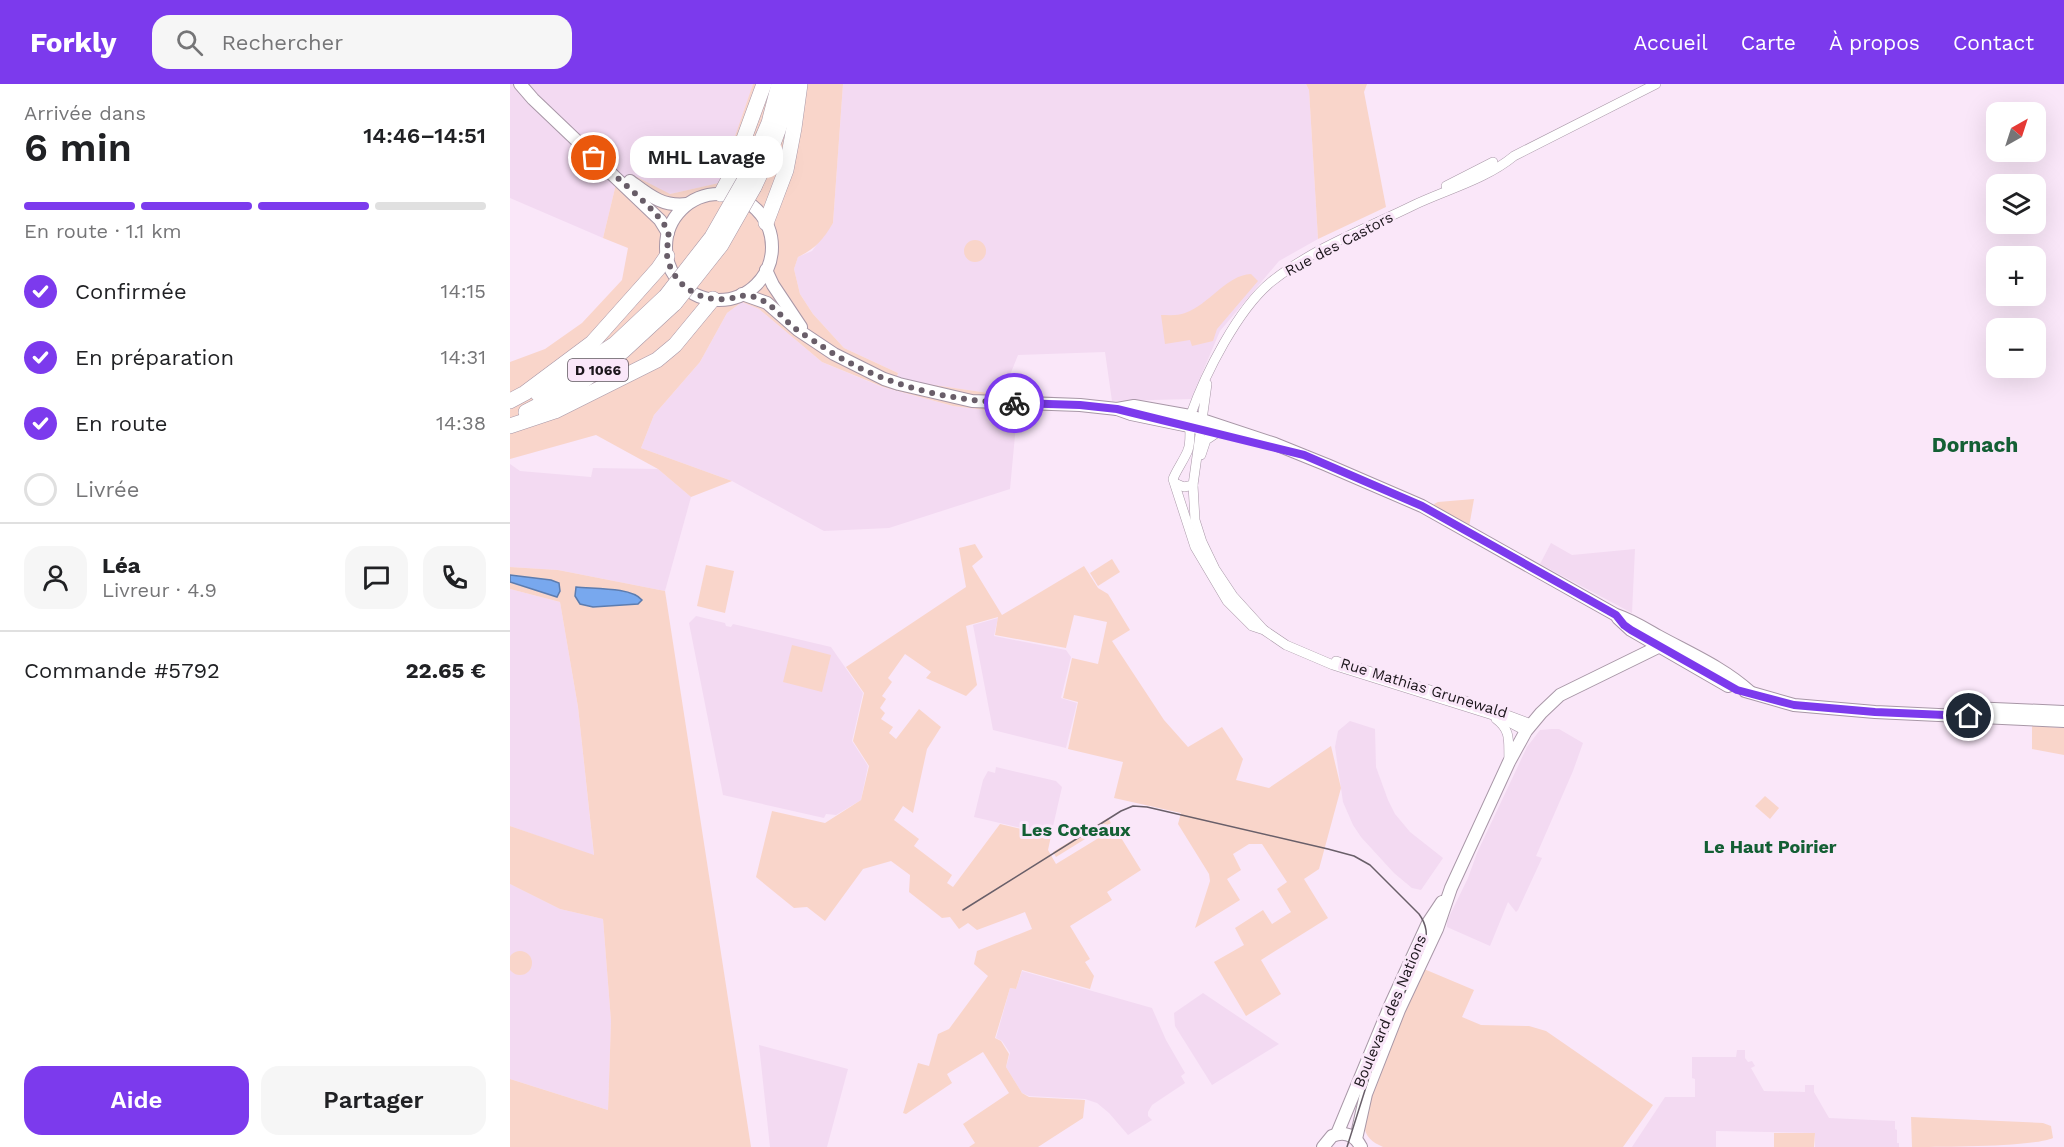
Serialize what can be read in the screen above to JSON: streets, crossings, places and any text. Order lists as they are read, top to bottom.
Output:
{
  "streets": {
    "highway": ["D 1066"],
    "main road": ["Boulevard des Nations"],
    "street": ["Rue des Castors", "Rue Mathias Grunewald"]
  },
  "crossings": [
    ["Rue des Castors", "Rue Mathias Grunewald"],
    ["Rue Mathias Grunewald", "Boulevard des Nations"]
  ],
  "districts": ["Dornach", "Les Coteaux", "Le Haut Poirier"],
  "places": ["MHL Lavage"],
  "north": "top right",
  "page": {
    "header": "Forkly",
    "search": "Rechercher",
    "nav": [
      "Accueil",
      "Carte",
      "À propos",
      "Contact"
    ],
    "heading": ["6 min", "Arrivée dans", "14:46–14:51"],
    "panel": [
      "Léa",
      "Livreur · 4.9",
      "Commande #5792",
      "22.65 €"
    ],
    "map_buttons": ["+", "−"],
    "bubble": "MHL Lavage",
    "bar": "En route · 1.1 km",
    "list": [
      ["Confirmée", "14:15"],
      ["En préparation", "14:31"],
      ["En route", "14:38"],
      "Livrée"
    ],
    "buttons": ["Aide", "Partager"]
  }
}
